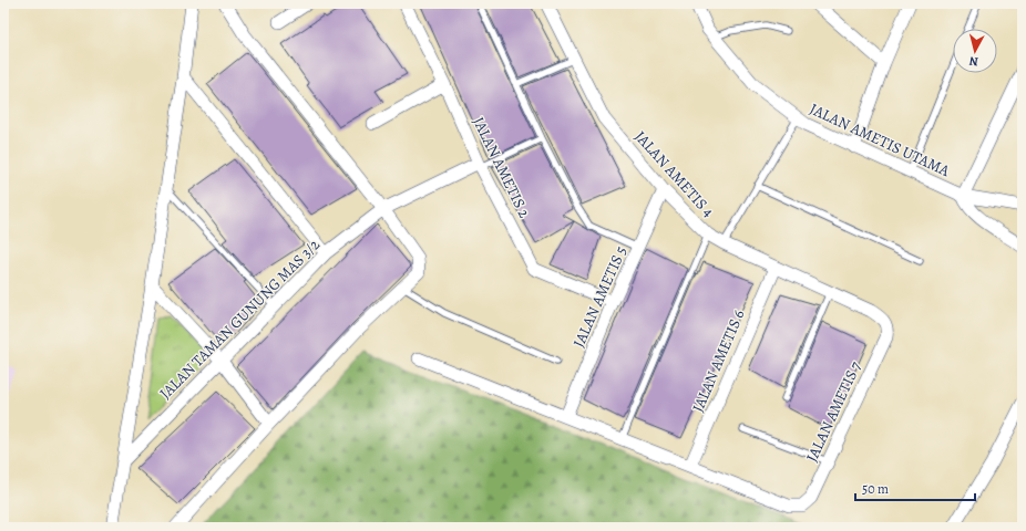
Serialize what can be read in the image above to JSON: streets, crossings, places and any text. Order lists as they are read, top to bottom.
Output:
{
  "streets": {
    "street": [
      "JALAN AMETIS UTAMA",
      "JALAN AMETIS 2",
      "JALAN AMETIS 4",
      "JALAN AMETIS 5",
      "JALAN TAMAN GUNUNG MAS 3/2",
      "JALAN AMETIS 6",
      "JALAN AMETIS 7"
    ]
  },
  "crossings": [
    ["JALAN AMETIS 2", "JALAN AMETIS 5"],
    ["JALAN AMETIS 2", "JALAN TAMAN GUNUNG MAS 3/2"],
    ["JALAN AMETIS 4", "JALAN AMETIS 5"],
    ["JALAN AMETIS 4", "JALAN AMETIS 6"],
    ["JALAN AMETIS 4", "JALAN AMETIS 7"],
    ["JALAN AMETIS 6", "JALAN AMETIS 7"]
  ],
  "scale_bar": "50 m",
  "north": "bottom"
}
